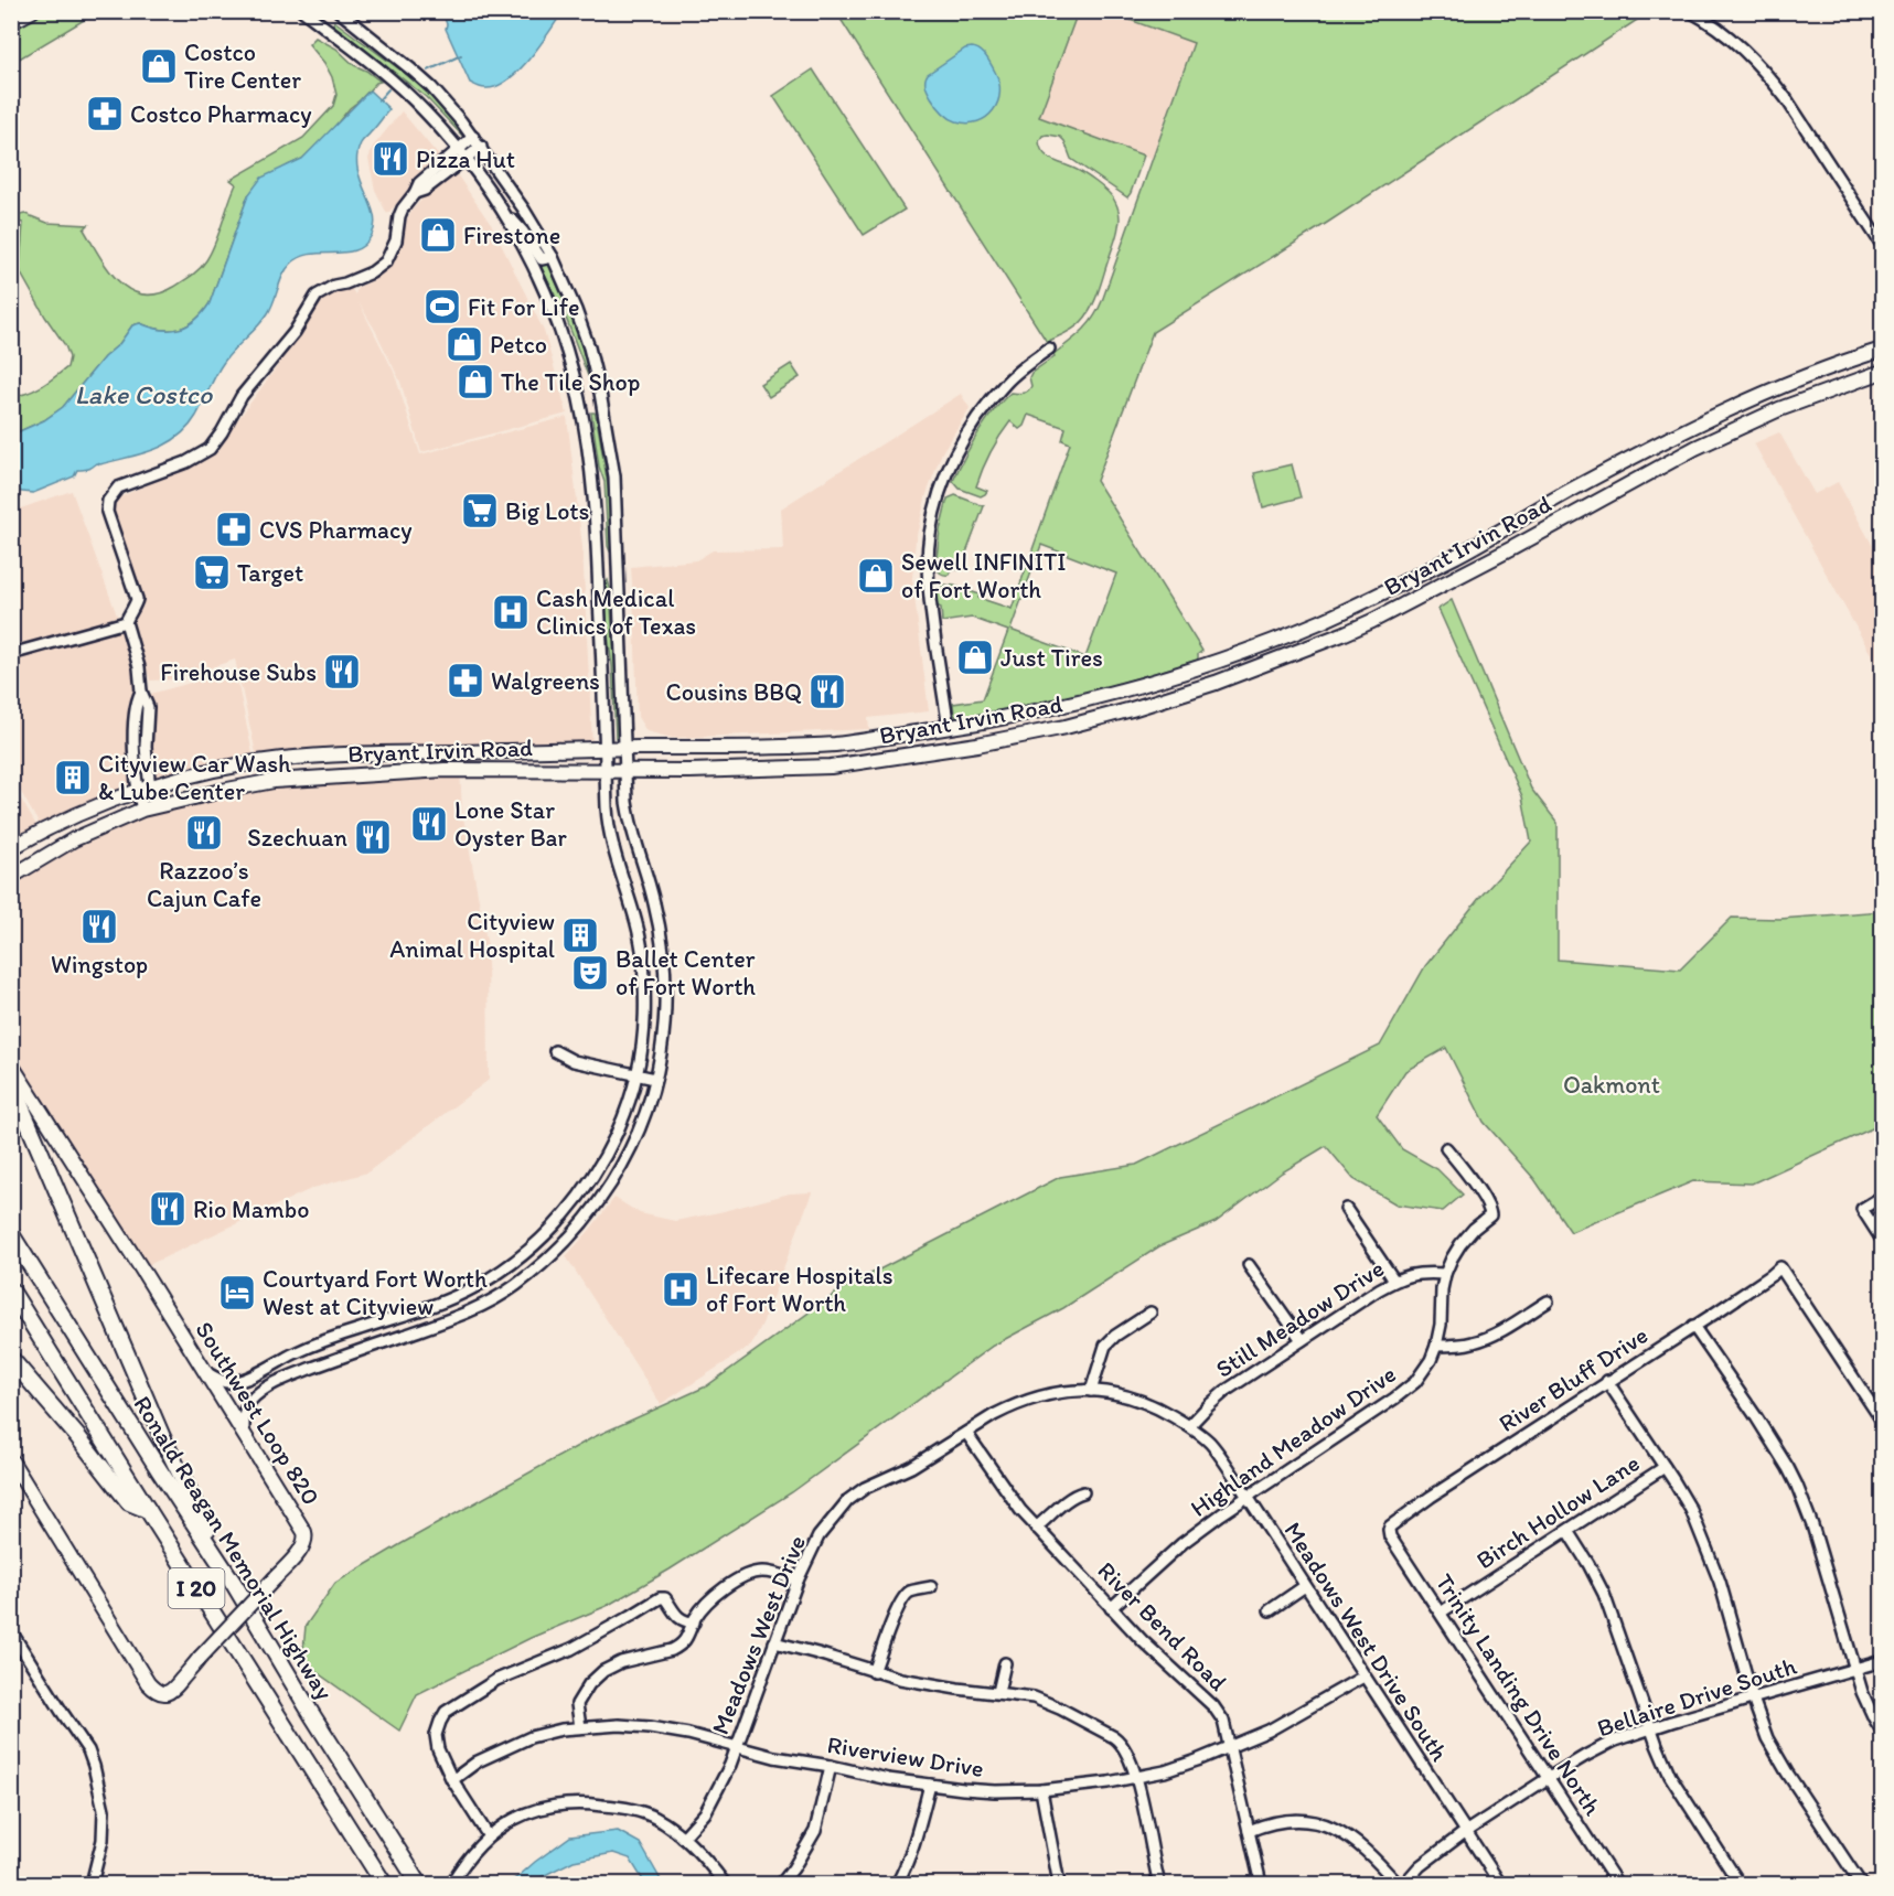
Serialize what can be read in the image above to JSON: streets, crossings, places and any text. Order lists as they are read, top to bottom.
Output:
{
  "streets": {
    "highway": ["Ronald Reagan Memorial Highway", "I 20"],
    "main road": ["Bryant Irvin Road", "Southwest Loop 820"],
    "street": [
      "Still Meadow Drive",
      "River Bluff Drive",
      "Highland Meadow Drive",
      "Birch Hollow Lane",
      "River Bend Road",
      "Meadows West Drive",
      "Meadows West Drive South",
      "Trinity Landing Drive North",
      "Bellaire Drive South",
      "Riverview Drive"
    ]
  },
  "crossings": [
    ["Still Meadow Drive", "Highland Meadow Drive"],
    ["Still Meadow Drive", "Meadows West Drive"],
    ["Still Meadow Drive", "Meadows West Drive South"],
    ["River Bluff Drive", "Trinity Landing Drive North"],
    ["Highland Meadow Drive", "River Bend Road"],
    ["Highland Meadow Drive", "Meadows West Drive South"],
    ["Birch Hollow Lane", "Trinity Landing Drive North"],
    ["River Bend Road", "Meadows West Drive"],
    ["River Bend Road", "Riverview Drive"],
    ["Meadows West Drive", "Meadows West Drive South"],
    ["Meadows West Drive", "Riverview Drive"],
    ["Meadows West Drive South", "Bellaire Drive South"],
    ["Meadows West Drive South", "Riverview Drive"],
    ["Trinity Landing Drive North", "Bellaire Drive South"]
  ],
  "water": ["Lake Costco"],
  "parks": ["Oakmont"],
  "places": {
    "shop": [
      "Costco Tire Center",
      "Firestone",
      "Petco",
      "The Tile Shop",
      "Sewell INFINITI of Fort Worth",
      "Just Tires"
    ],
    "pharmacy": ["Costco Pharmacy", "CVS Pharmacy", "Walgreens"],
    "restaurant": [
      "Pizza Hut",
      "Firehouse Subs",
      "Cousins BBQ",
      "Lone Star Oyster Bar",
      "Razzoo’s Cajun Cafe",
      "Szechuan",
      "Wingstop",
      "Rio Mambo"
    ],
    "sports": ["Fit For Life"],
    "supermarket": ["Big Lots", "Target"],
    "hospital": ["Cash Medical Clinics of Texas", "Lifecare Hospitals of Fort Worth"],
    "building": ["Cityview Car Wash & Lube Center", "Cityview Animal Hospital"],
    "theatre": ["Ballet Center of Fort Worth"],
    "hotel": ["Courtyard Fort Worth West at Cityview"]
  }
}
